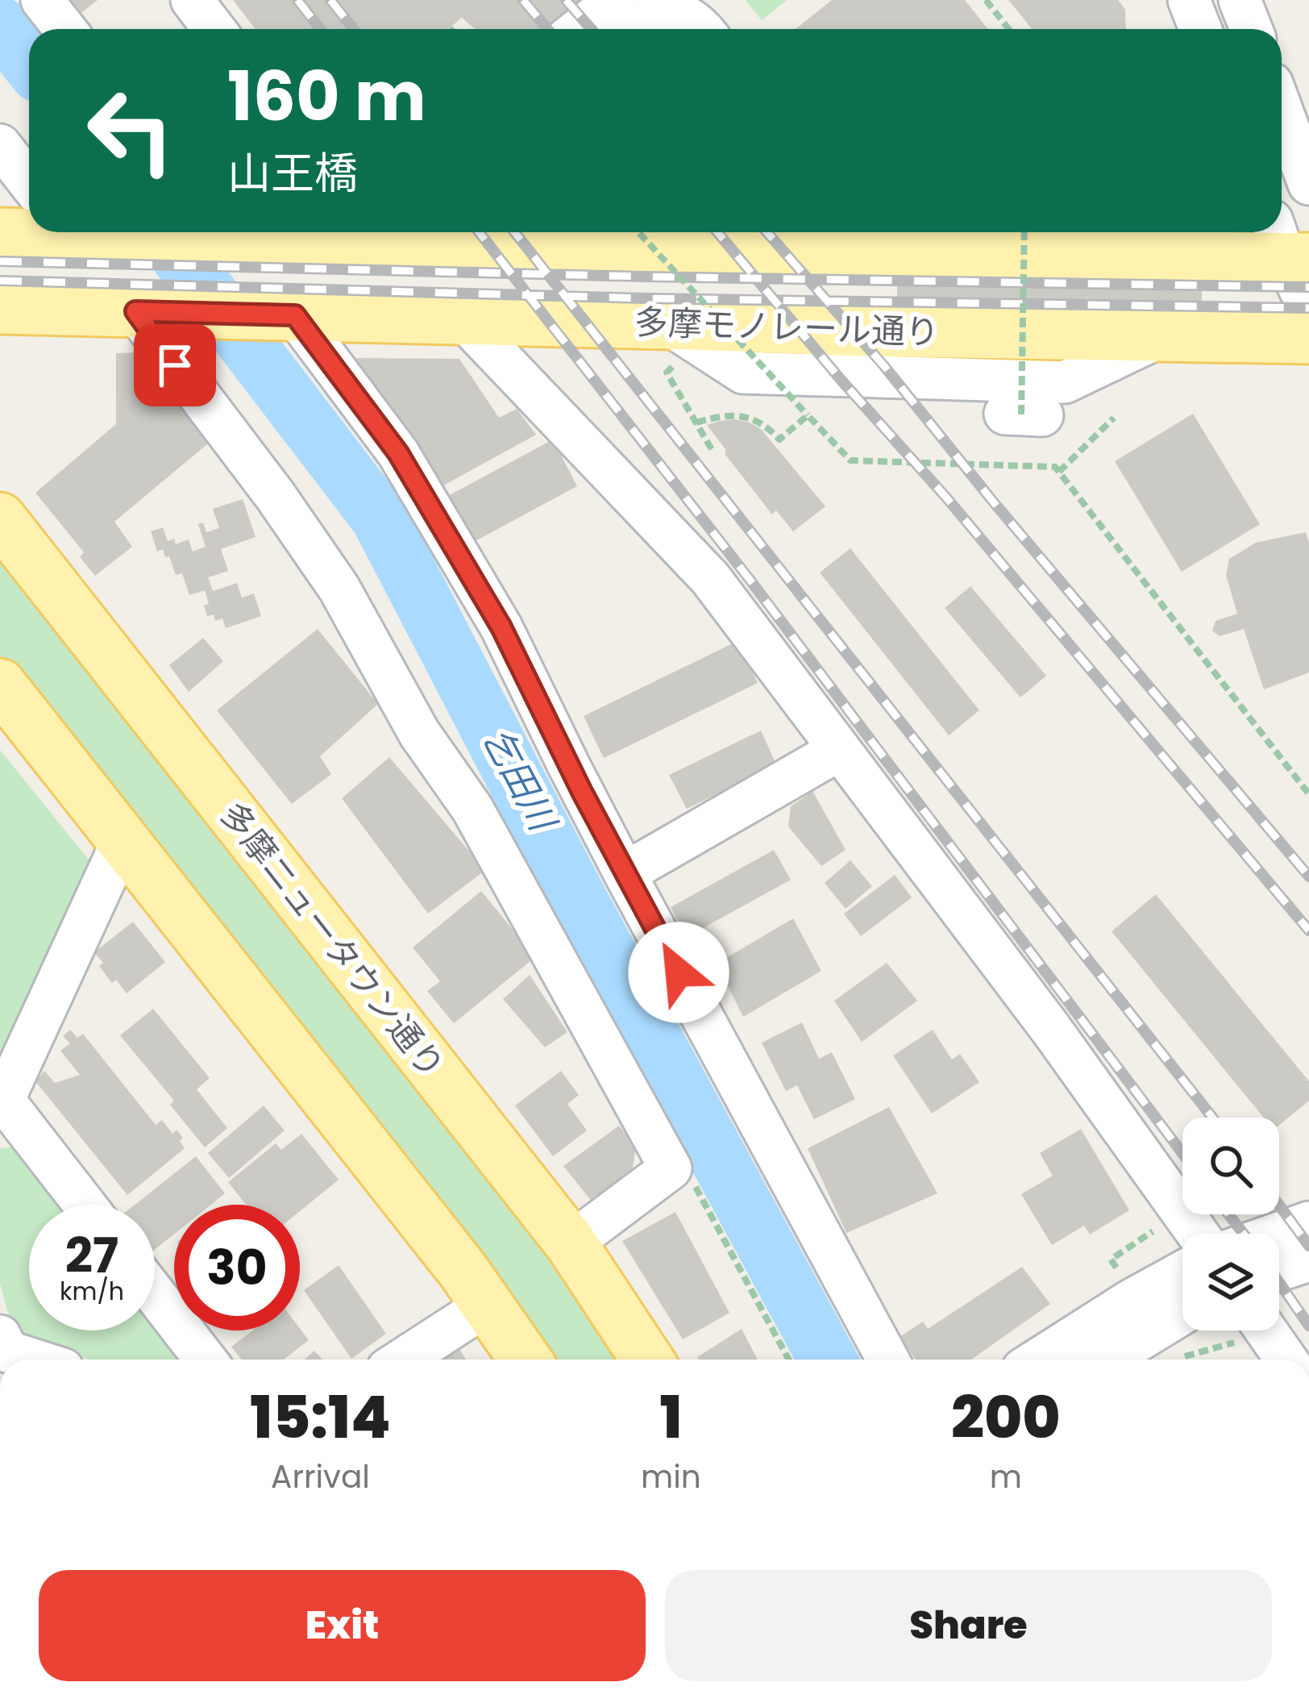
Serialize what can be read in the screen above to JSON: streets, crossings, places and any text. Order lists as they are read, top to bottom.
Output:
{
  "streets": {
    "main road": ["多摩モノレール通り", "多摩ニュータウン通り"]
  },
  "water": ["乞田川"],
  "page": {
    "turn": ["160 m", "山王橋"],
    "speed": "27 km/h",
    "limit": "30",
    "eta": [
      "15:14",
      "Arrival",
      "1",
      "min",
      "200",
      "m"
    ],
    "buttons": ["Exit", "Share"]
  }
}
